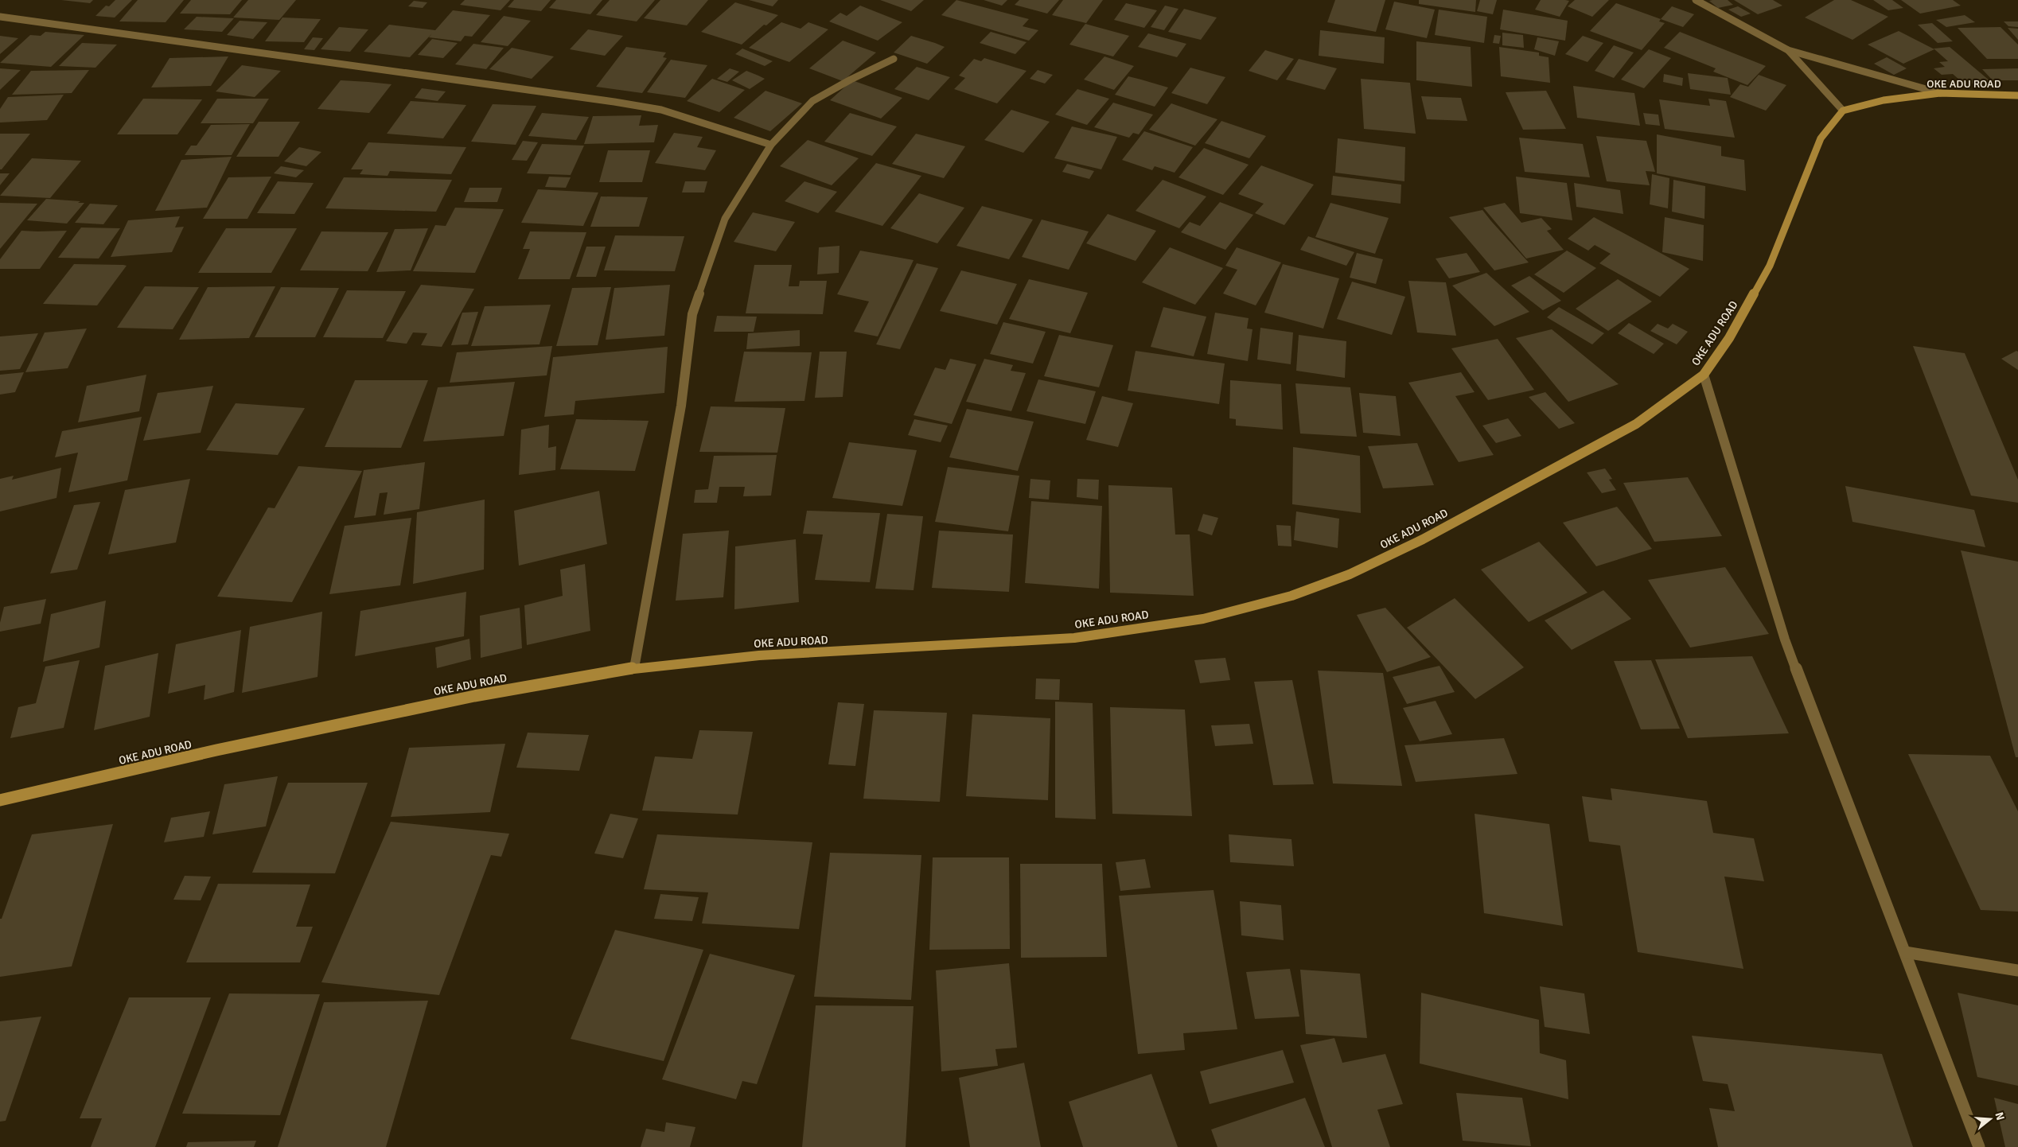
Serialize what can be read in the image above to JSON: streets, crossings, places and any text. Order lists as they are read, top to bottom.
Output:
{
  "streets": {
    "street": ["OKE ADU ROAD"]
  },
  "north": "right"
}
